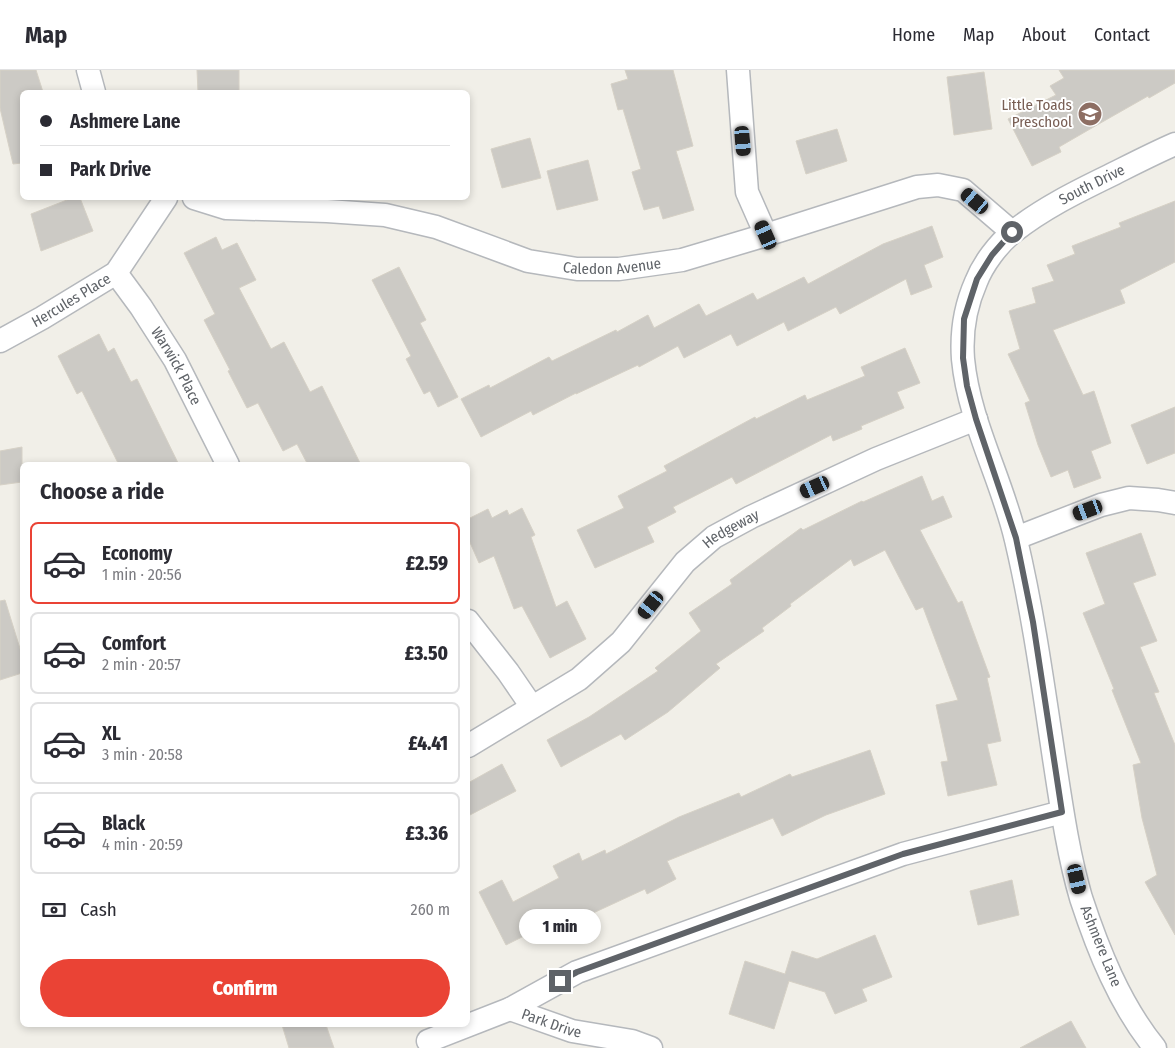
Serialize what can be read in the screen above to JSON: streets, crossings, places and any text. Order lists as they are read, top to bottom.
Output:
{
  "streets": {
    "street": [
      "South Drive",
      "Caledon Avenue",
      "Hercules Place",
      "Warwick Place",
      "Hedgeway",
      "Ashmere Lane",
      "Park Drive"
    ]
  },
  "crossings": [
    ["South Drive", "Caledon Avenue"],
    ["South Drive", "Ashmere Lane"],
    ["Caledon Avenue", "Ashmere Lane"],
    ["Hercules Place", "Warwick Place"],
    ["Hedgeway", "Ashmere Lane"],
    ["Ashmere Lane", "Park Drive"]
  ],
  "places": {
    "school or university": ["Little Toads Preschool"]
  },
  "page": {
    "header": "Map",
    "nav": [
      "Home",
      "Map",
      "About",
      "Contact"
    ],
    "banner": ["Ashmere Lane", "Park Drive"],
    "heading": "Choose a ride",
    "list": [
      {
        "name": "Economy",
        "note": "1 min · 20:56",
        "value": "£2.59"
      },
      {
        "name": "Comfort",
        "note": "2 min · 20:57",
        "value": "£3.50"
      },
      {
        "name": "XL",
        "note": "3 min · 20:58",
        "value": "£4.41"
      },
      {
        "name": "Black",
        "note": "4 min · 20:59",
        "value": "£3.36"
      }
    ],
    "pay": ["Cash", "260 m"],
    "bubble": "1 min",
    "buttons": "Confirm"
  }
}
